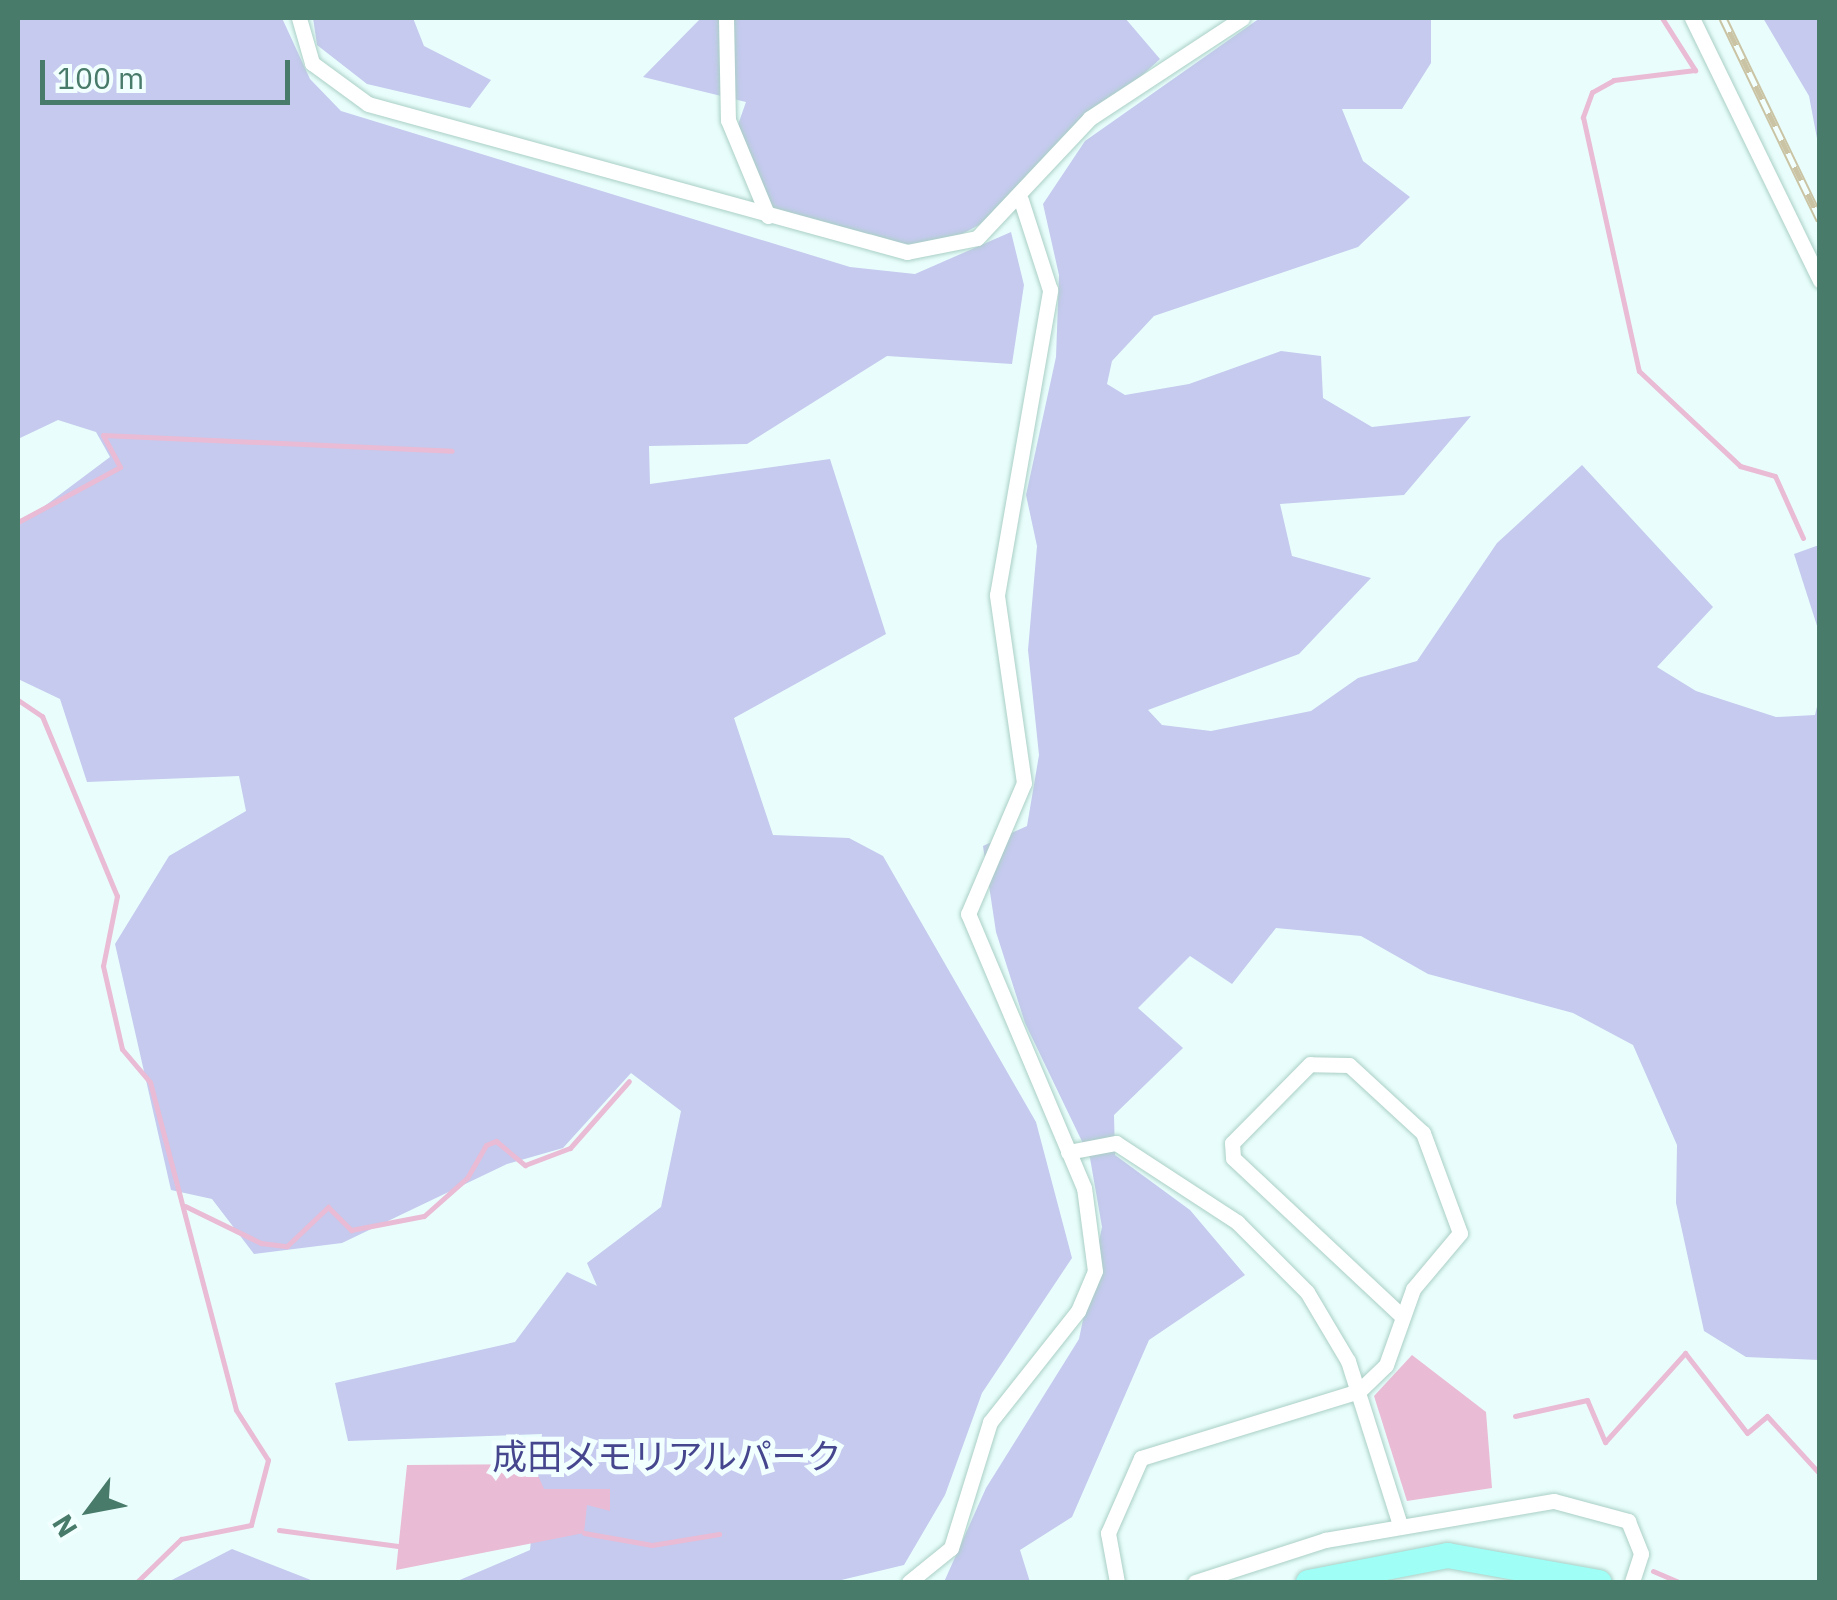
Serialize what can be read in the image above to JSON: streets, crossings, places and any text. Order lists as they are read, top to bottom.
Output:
{
  "parks": ["成田メモリアルパーク"],
  "scale_bar": "100 m",
  "north": "bottom left"
}
